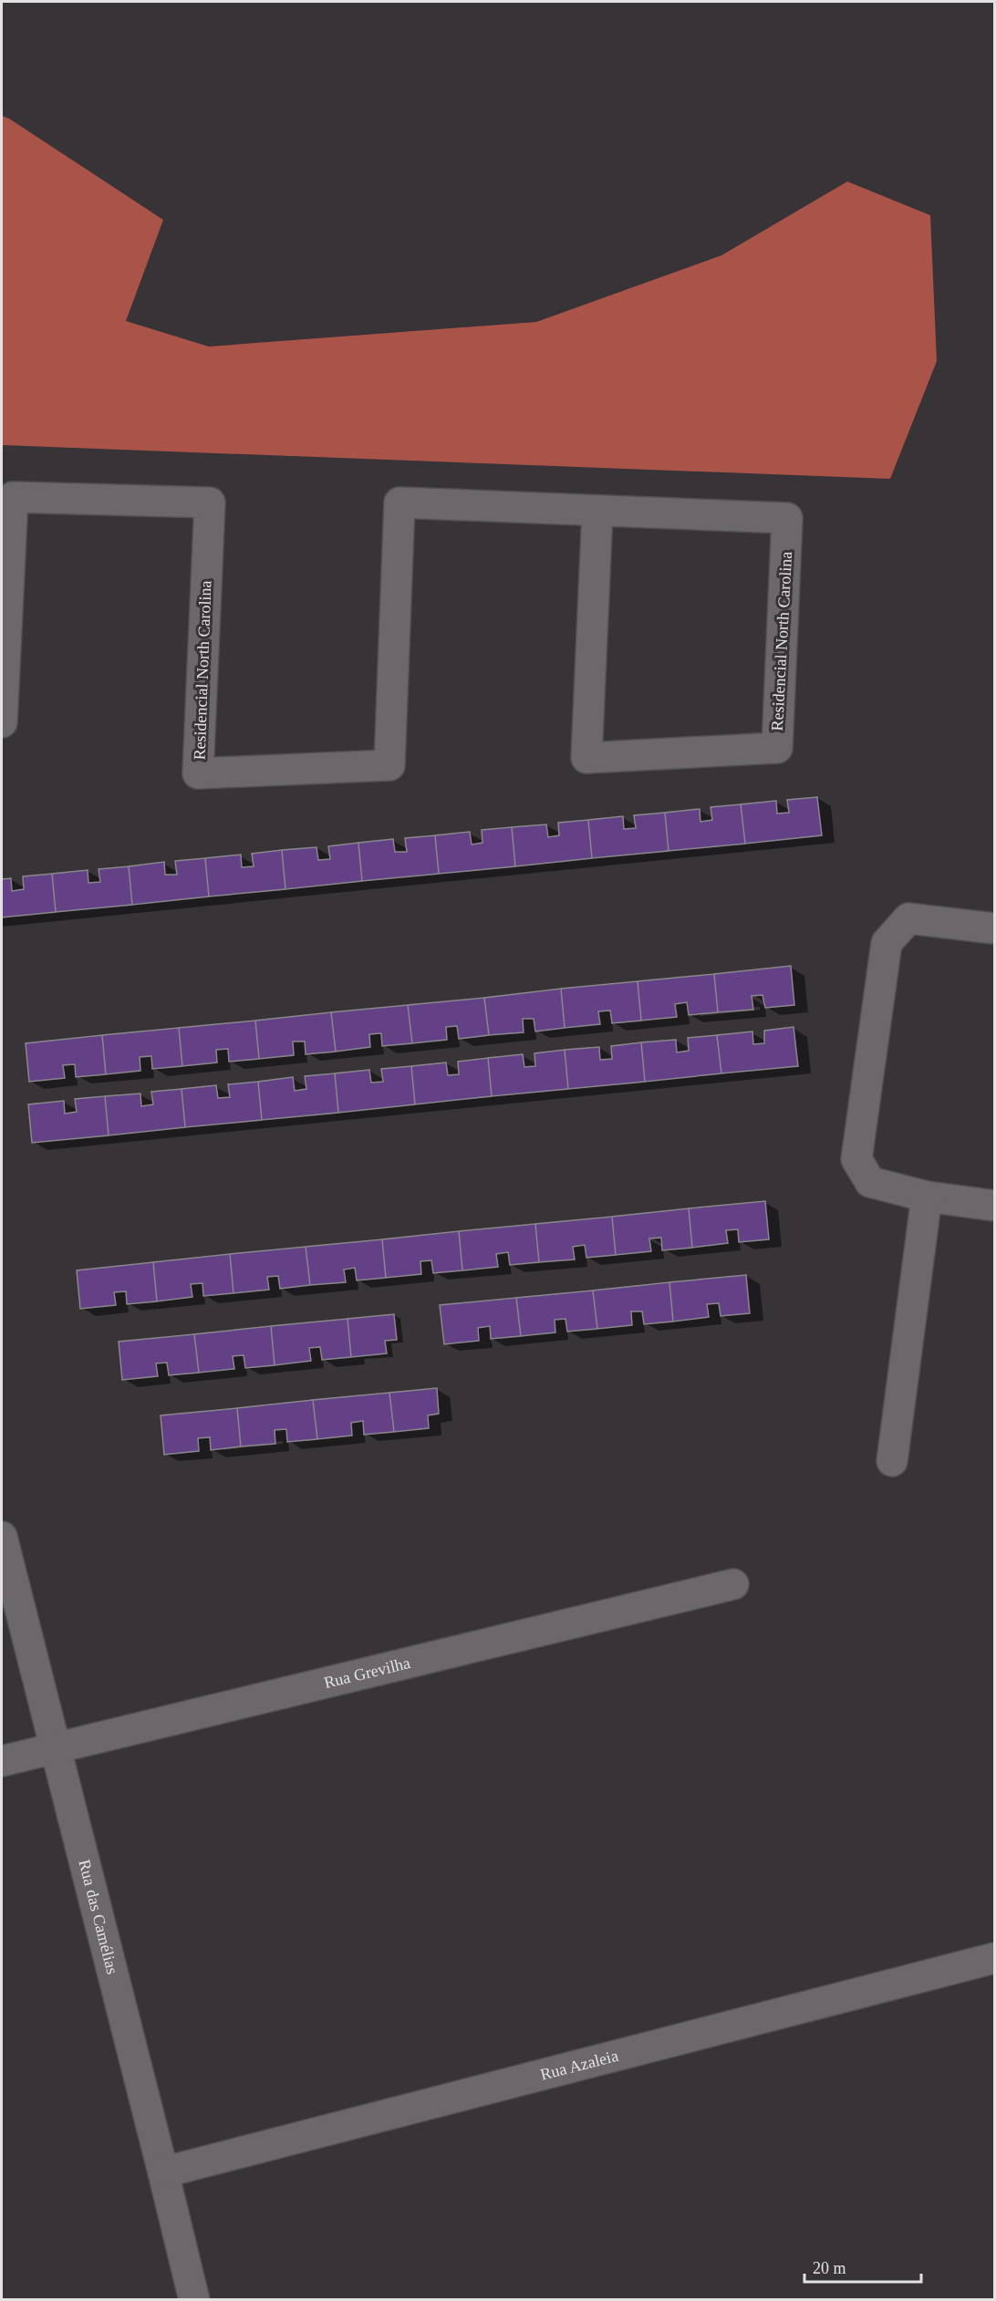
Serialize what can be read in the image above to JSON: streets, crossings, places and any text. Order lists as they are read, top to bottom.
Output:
{
  "streets": {
    "street": [
      "Residencial North Carolina",
      "Rua Grevilha",
      "Rua das Camélias",
      "Rua Azaleia"
    ]
  },
  "crossings": [
    ["Rua Grevilha", "Rua das Camélias"],
    ["Rua das Camélias", "Rua Azaleia"]
  ],
  "scale_bar": "20 m"
}
